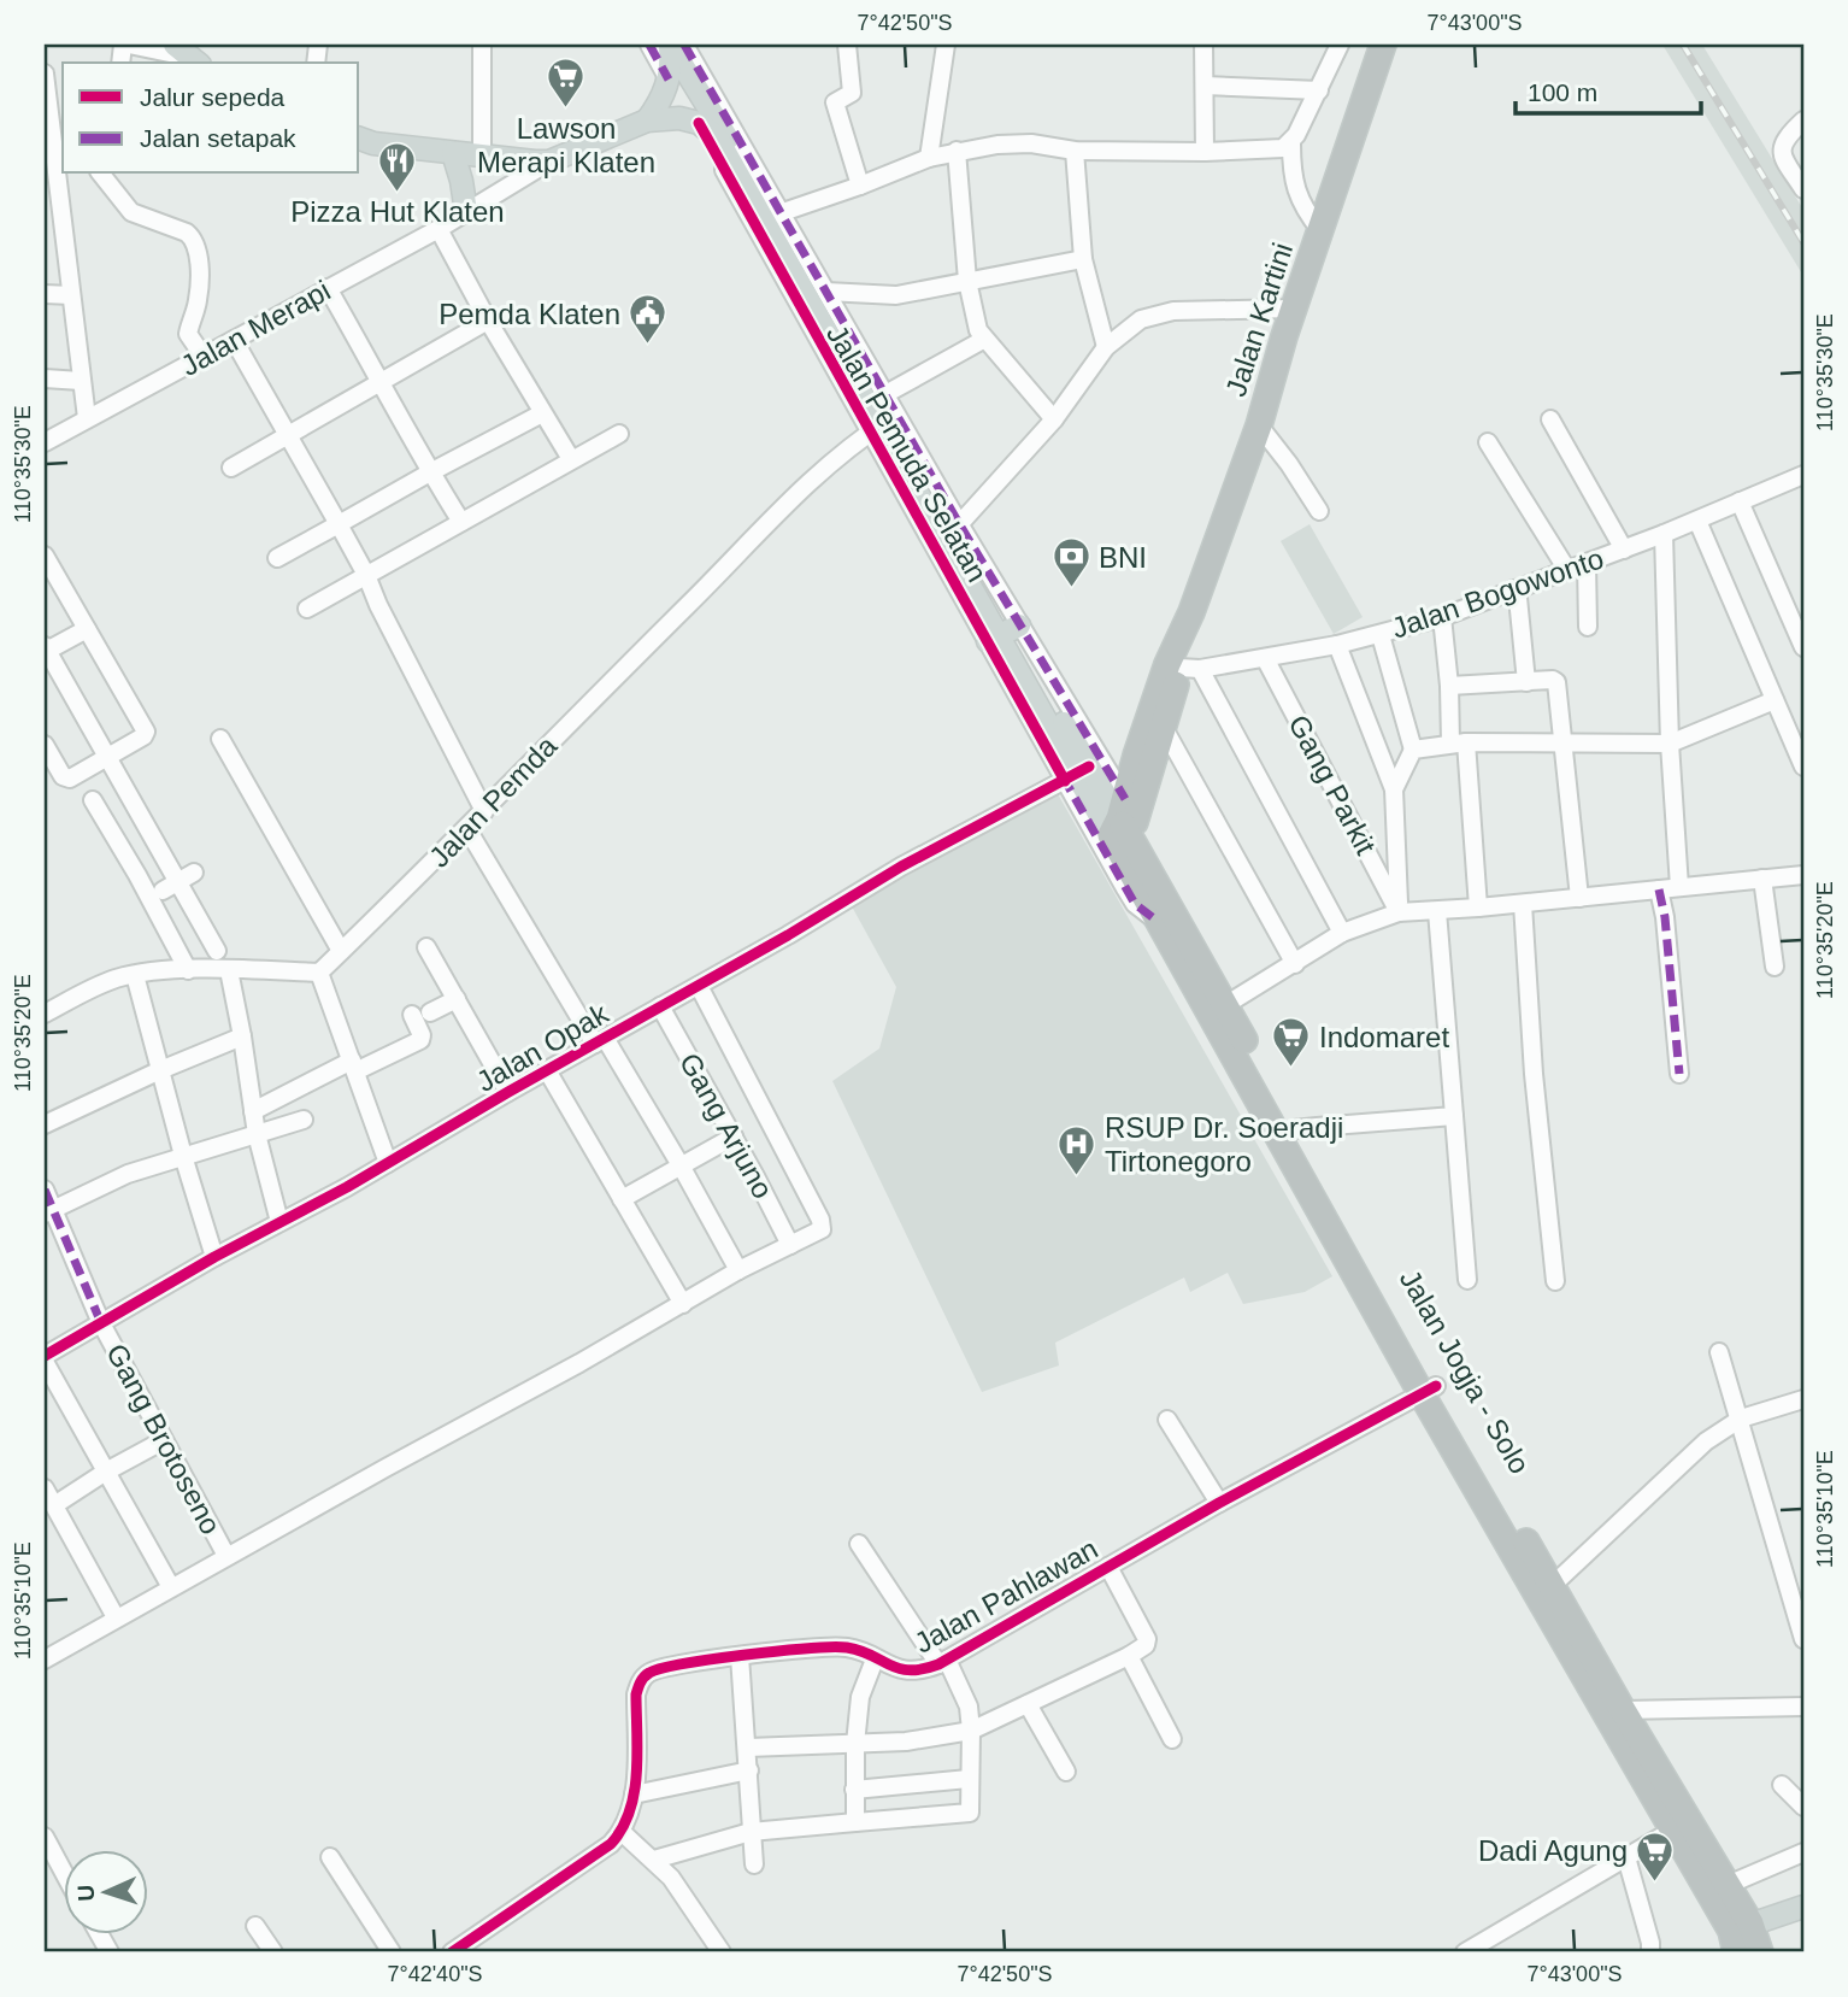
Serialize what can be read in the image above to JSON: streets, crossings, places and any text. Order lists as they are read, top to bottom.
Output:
{
  "streets": {
    "highway": ["Jalan Kartini", "Jalan Jogja - Solo"],
    "main road": ["Jalan Pemuda Selatan"],
    "street": [
      "Jalan Merapi",
      "Jalan Bogowonto",
      "Gang Parkit",
      "Jalan Pemda",
      "Jalan Opak",
      "Gang Arjuno",
      "Gang Brotoseno",
      "Jalan Pahlawan"
    ]
  },
  "crossings": [
    ["Jalan Kartini", "Jalan Pemuda Selatan"],
    ["Jalan Kartini", "Jalan Bogowonto"],
    ["Jalan Kartini", "Jalan Jogja - Solo"],
    ["Jalan Pemuda Selatan", "Jalan Pemda"],
    ["Jalan Pemuda Selatan", "Jalan Opak"],
    ["Jalan Pemuda Selatan", "Jalan Jogja - Solo"],
    ["Jalan Bogowonto", "Gang Parkit"],
    ["Jalan Opak", "Gang Arjuno"],
    ["Jalan Opak", "Gang Brotoseno"],
    ["Jalan Jogja - Solo", "Jalan Pahlawan"]
  ],
  "places": {
    "supermarket": ["Lawson Merapi Klaten", "Indomaret", "Dadi Agung"],
    "restaurant": ["Pizza Hut Klaten"],
    "public building": ["Pemda Klaten"],
    "bank": ["BNI"],
    "hospital": ["RSUP Dr. Soeradji Tirtonegoro"]
  },
  "legend": ["Jalur sepeda", "Jalan setapak"],
  "scale_bar": "100 m",
  "north": "left",
  "coordinates": [
    "7°42'50\"S",
    "7°43'00\"S",
    "110°35'30\"E",
    "110°35'20\"E",
    "110°35'10\"E",
    "7°42'40\"S"
  ]
}
